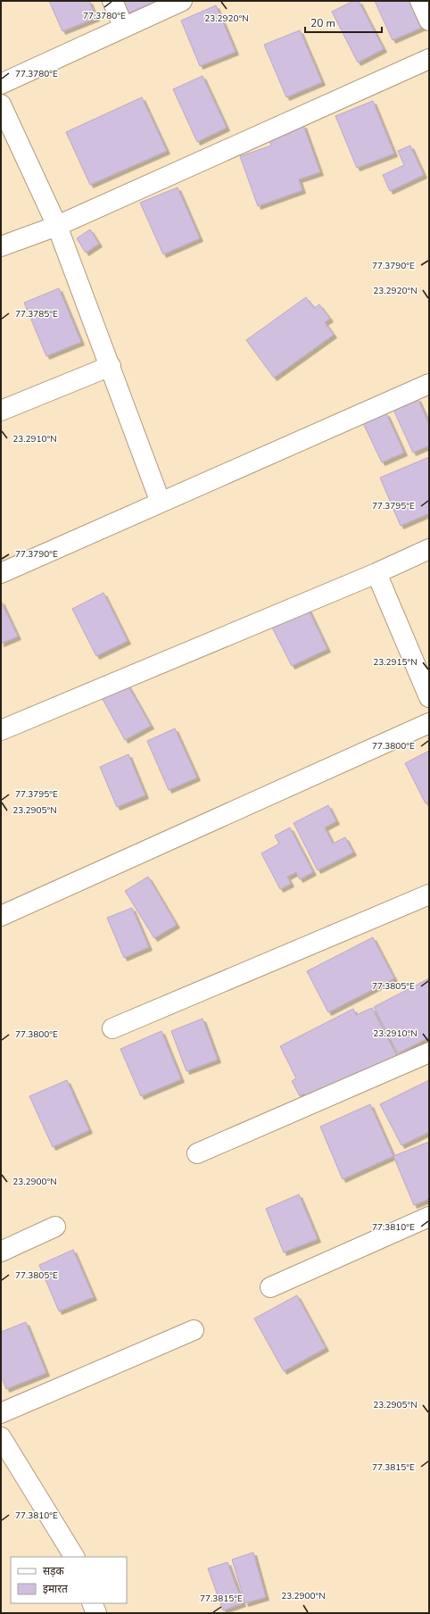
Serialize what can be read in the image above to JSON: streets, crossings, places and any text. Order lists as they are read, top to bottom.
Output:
{
  "legend": ["सड़क", "इमारत"],
  "scale_bar": "20 m",
  "coordinates": [
    "77.3780°E",
    "23.2920°N",
    "77.3790°E",
    "77.3785°E",
    "23.2910°N",
    "77.3795°E",
    "23.2915°N",
    "77.3800°E",
    "23.2905°N",
    "77.3805°E",
    "23.2900°N",
    "77.3810°E",
    "77.3815°E"
  ]
}
